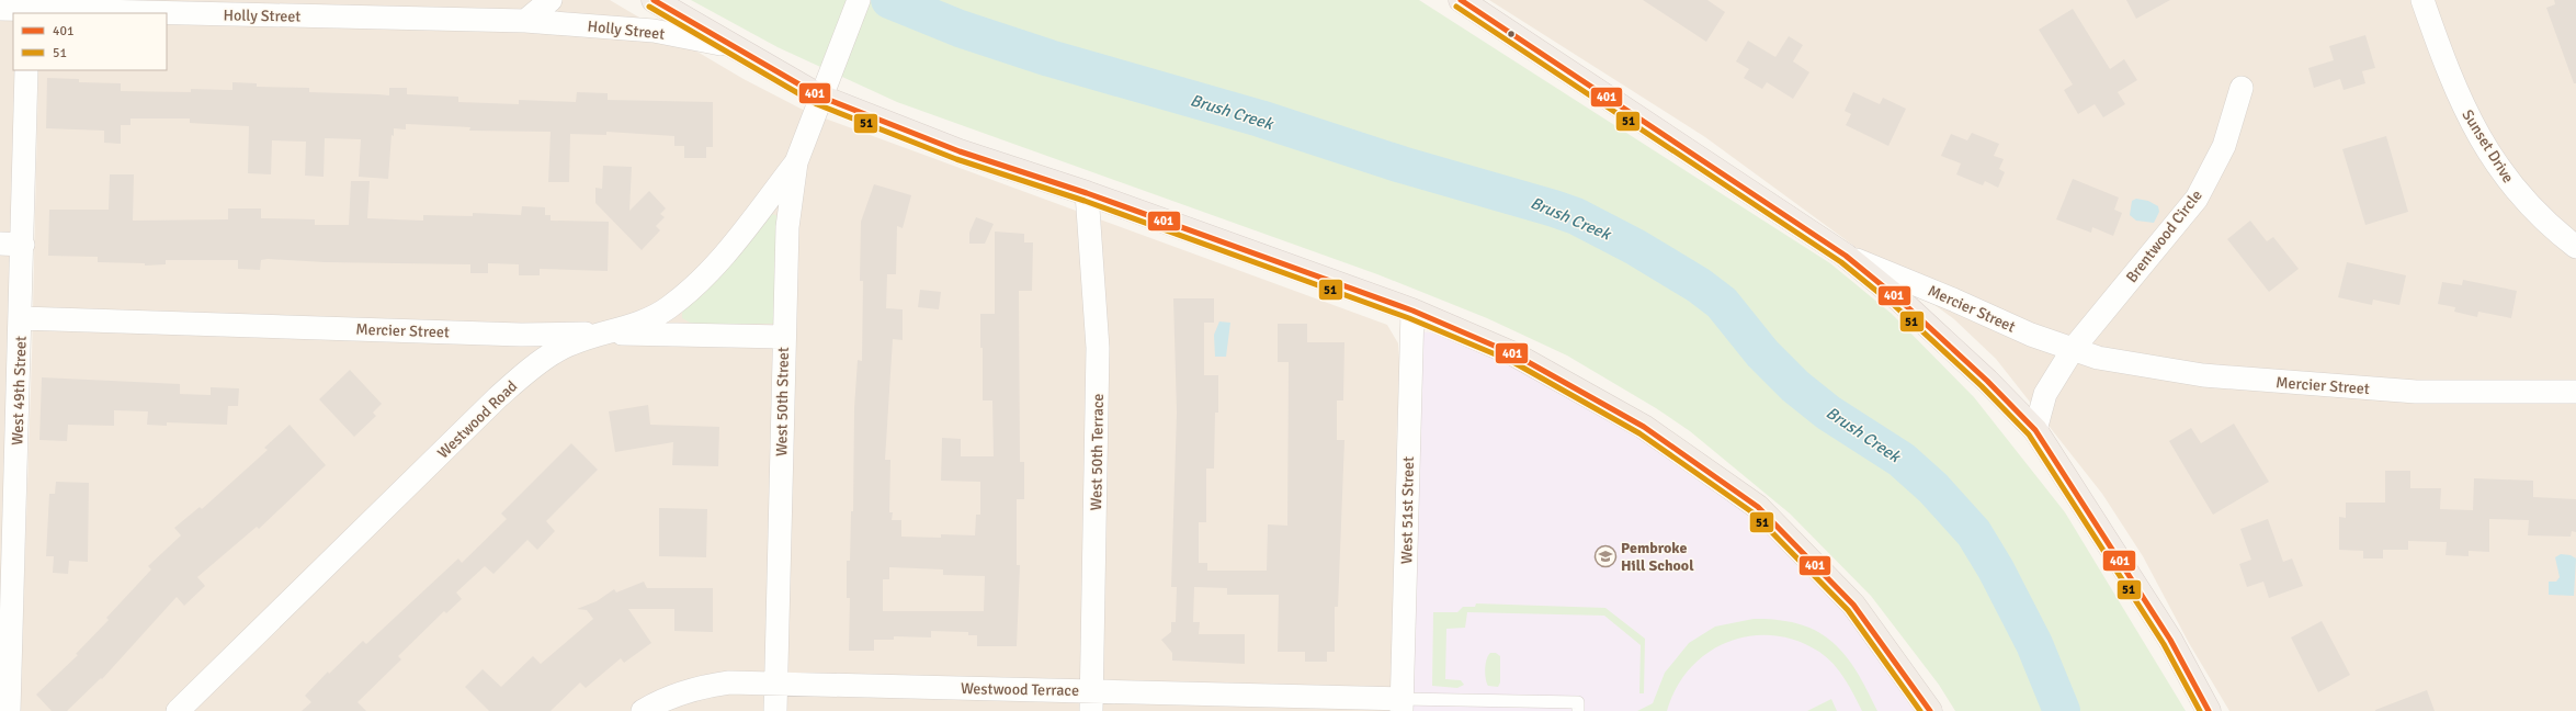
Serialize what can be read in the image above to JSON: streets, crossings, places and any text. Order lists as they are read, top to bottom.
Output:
{
  "streets": {
    "street": [
      "Holly Street",
      "Sunset Drive",
      "Brentwood Circle",
      "Mercier Street",
      "West 49th Street",
      "West 50th Street",
      "Westwood Road",
      "West 50th Terrace",
      "West 51st Street",
      "Westwood Terrace"
    ]
  },
  "crossings": [
    ["Brentwood Circle", "Mercier Street"],
    ["Mercier Street", "West 49th Street"],
    ["Mercier Street", "West 50th Street"],
    ["Mercier Street", "Westwood Road"],
    ["West 50th Street", "Westwood Road"],
    ["West 50th Street", "Westwood Terrace"],
    ["West 50th Terrace", "Westwood Terrace"],
    ["West 51st Street", "Westwood Terrace"]
  ],
  "water": ["Brush Creek"],
  "places": {
    "school or university": ["Pembroke Hill School"]
  },
  "lines": ["transit line 401", "transit line 51"],
  "legend": ["401", "51"]
}
